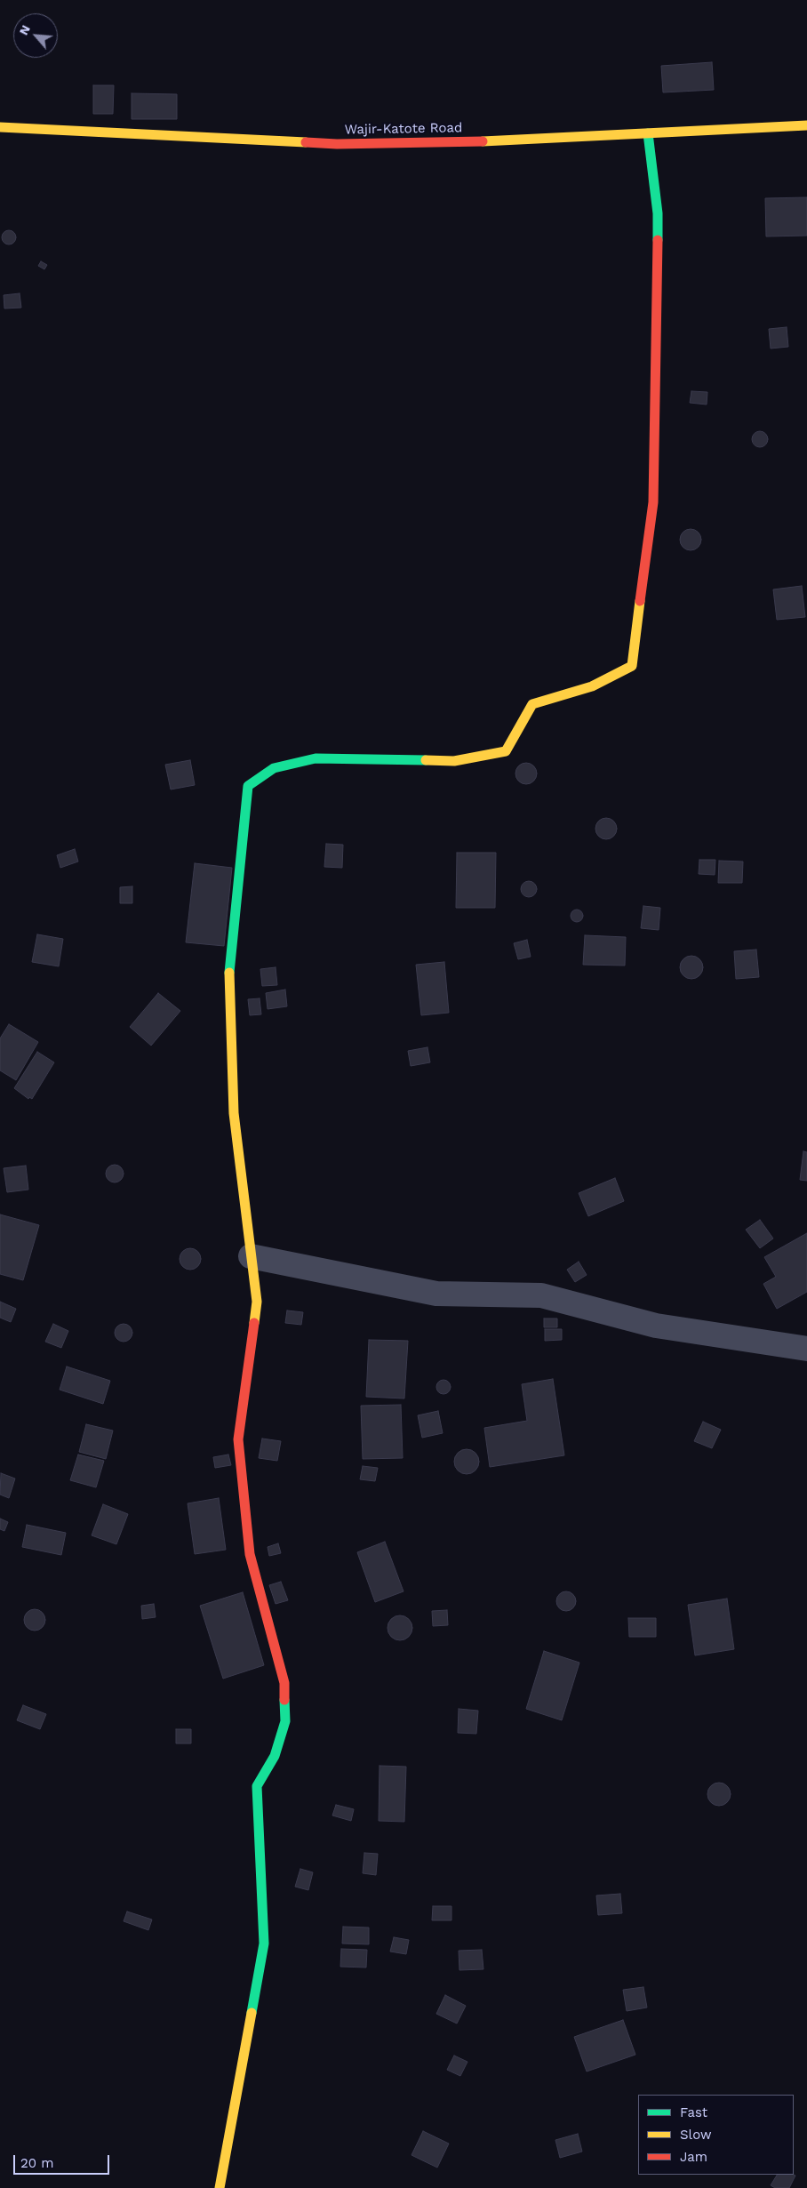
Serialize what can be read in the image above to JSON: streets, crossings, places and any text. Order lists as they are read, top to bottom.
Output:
{
  "streets": {
    "street": ["Wajir-Katote Road"]
  },
  "legend": ["Fast", "Slow", "Jam"],
  "scale_bar": "20 m",
  "north": "top left"
}
